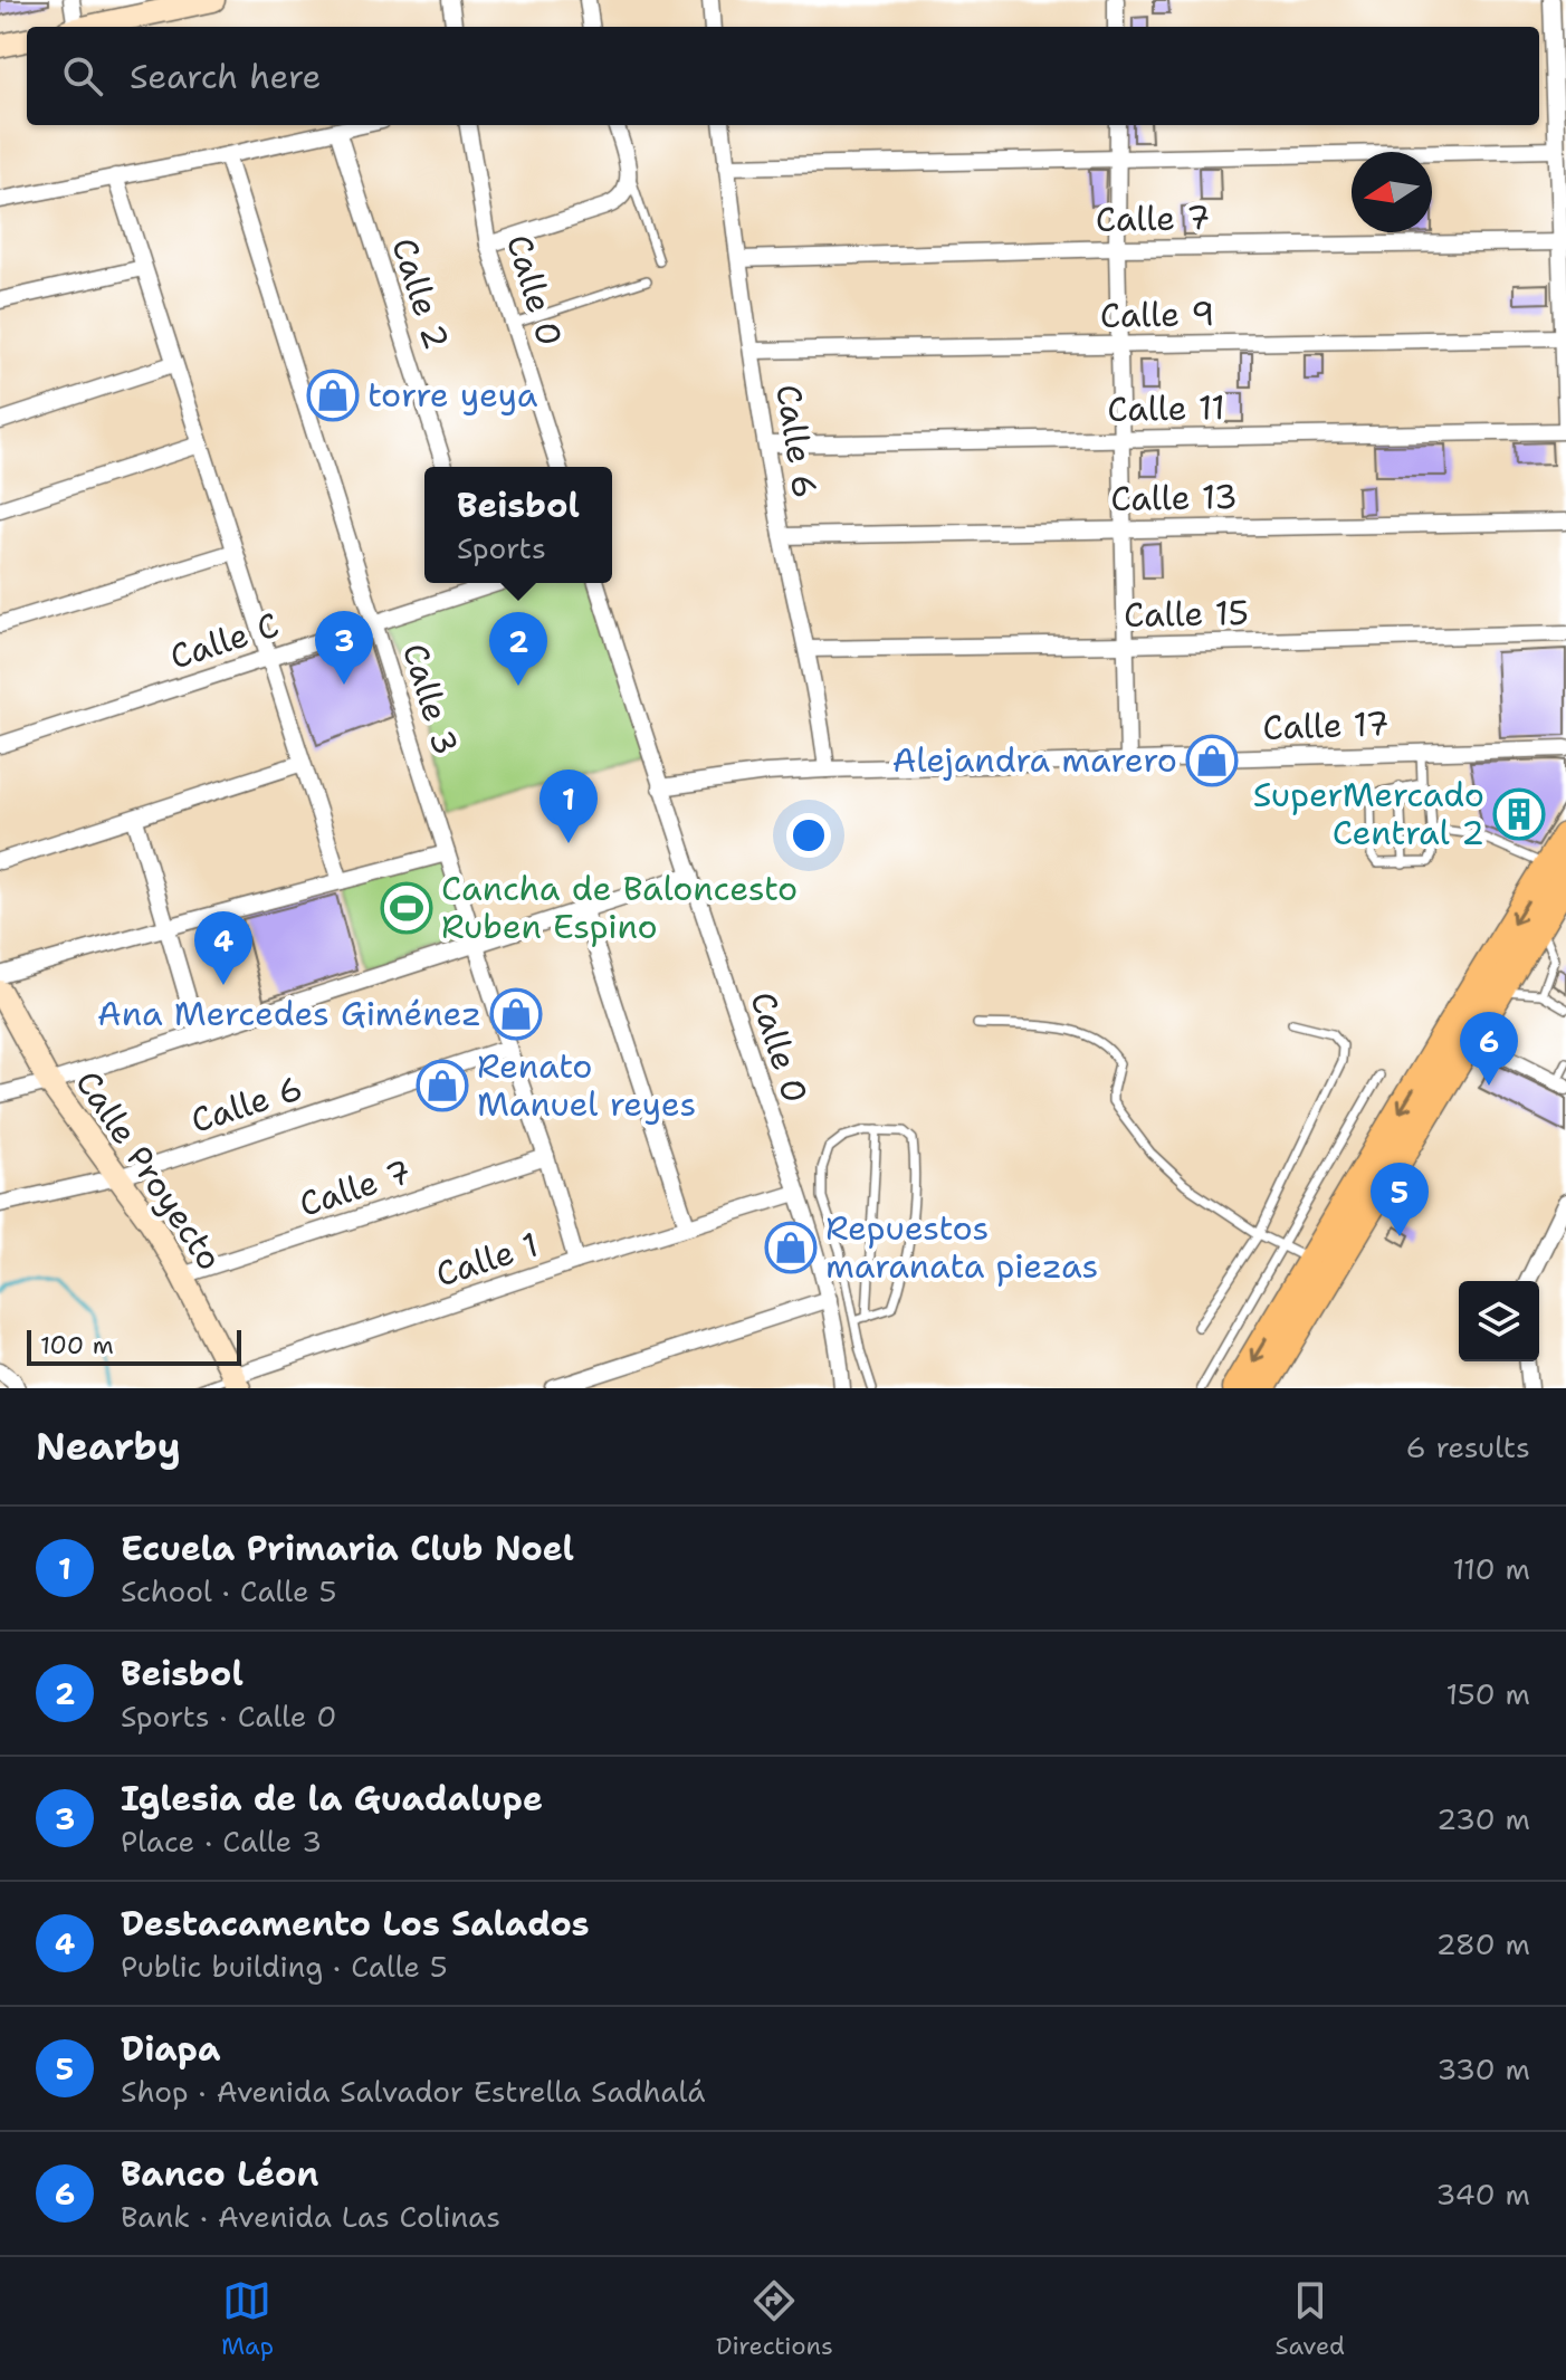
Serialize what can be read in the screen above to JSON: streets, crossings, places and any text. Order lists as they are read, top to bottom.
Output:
{
  "streets": {
    "street": [
      "Calle 7",
      "Calle 0",
      "Calle 2",
      "Calle 9",
      "Calle 11",
      "Calle 6",
      "Calle 13",
      "Calle 15",
      "Calle C",
      "Calle 3",
      "Calle 17",
      "Calle Proyecto",
      "Calle 1"
    ]
  },
  "crossings": [
    ["Calle 7", "Calle 6"],
    ["Calle 7", "Calle 3"],
    ["Calle 7", "Calle Proyecto"],
    ["Calle 0", "Calle 17"],
    ["Calle 0", "Calle 1"],
    ["Calle 9", "Calle 6"],
    ["Calle 11", "Calle 6"],
    ["Calle 6", "Calle 13"],
    ["Calle 6", "Calle 15"],
    ["Calle 6", "Calle 3"],
    ["Calle 6", "Calle 17"],
    ["Calle 6", "Calle Proyecto"],
    ["Calle C", "Calle 3"],
    ["Calle 3", "Calle 1"],
    ["Calle Proyecto", "Calle 1"]
  ],
  "places": {
    "shop": [
      "torre yeya",
      "Alejandra marero",
      "Ana Mercedes Giménez",
      "Renato Manuel reyes",
      "Repuestos maranata piezas"
    ],
    "building": ["SuperMercado Central 2"],
    "sports": ["Cancha de Baloncesto Ruben Espino"]
  },
  "scale_bar": "100 m",
  "north": "left",
  "page": {
    "search": "Search here",
    "popup": ["Beisbol", "Sports"],
    "pins": [
      "3",
      "2",
      "1",
      "4",
      "6",
      "5"
    ],
    "scale": "100 m",
    "heading": ["Nearby", "6 results"],
    "list": [
      {
        "mark": "1",
        "name": "Ecuela Primaria Club Noel",
        "note": "School · Calle 5",
        "value": "110 m"
      },
      {
        "mark": "2",
        "name": "Beisbol",
        "note": "Sports · Calle 0",
        "value": "150 m"
      },
      {
        "mark": "3",
        "name": "Iglesia de la Guadalupe",
        "note": "Place · Calle 3",
        "value": "230 m"
      },
      {
        "mark": "4",
        "name": "Destacamento Los Salados",
        "note": "Public building · Calle 5",
        "value": "280 m"
      },
      {
        "mark": "5",
        "name": "Diapa",
        "note": "Shop · Avenida Salvador Estrella Sadhalá",
        "value": "330 m"
      },
      {
        "mark": "6",
        "name": "Banco Léon",
        "note": "Bank · Avenida Las Colinas",
        "value": "340 m"
      }
    ],
    "nav": ["Map", "Directions", "Saved"]
  }
}
